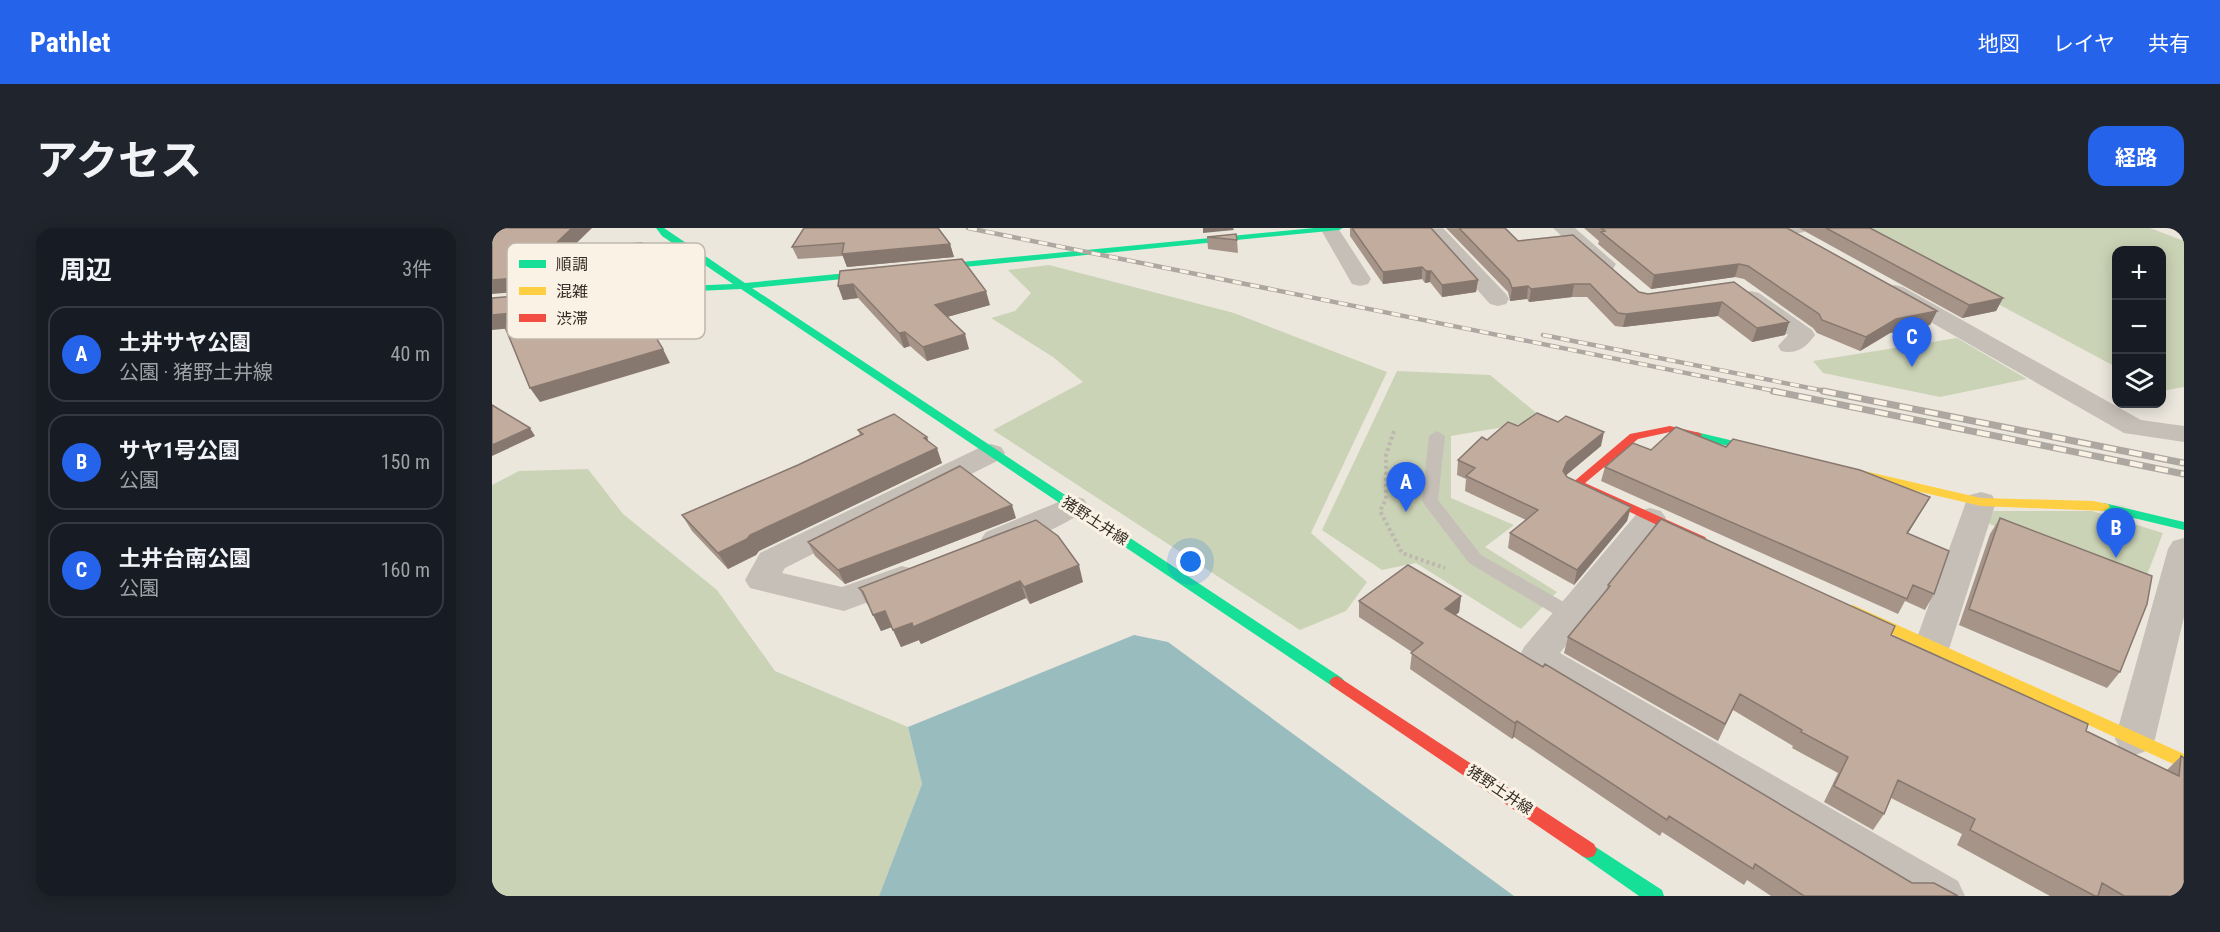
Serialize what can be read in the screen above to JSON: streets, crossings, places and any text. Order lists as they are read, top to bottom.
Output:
{
  "streets": {
    "street": ["猪野土井線"]
  },
  "legend": ["順調", "混雑", "渋滞"],
  "page": {
    "header": "Pathlet",
    "nav": ["地図", "レイヤ", "共有"],
    "title": "アクセス",
    "buttons": "経路",
    "heading": ["周辺", "3件"],
    "map_buttons": ["+", "−"],
    "list": [
      {
        "mark": "A",
        "name": "土井サヤ公園",
        "note": "公園 · 猪野土井線",
        "value": "40 m"
      },
      {
        "mark": "B",
        "name": "サヤ1号公園",
        "note": "公園",
        "value": "150 m"
      },
      {
        "mark": "C",
        "name": "土井台南公園",
        "note": "公園",
        "value": "160 m"
      }
    ],
    "pins": ["C", "A", "B"]
  }
}
